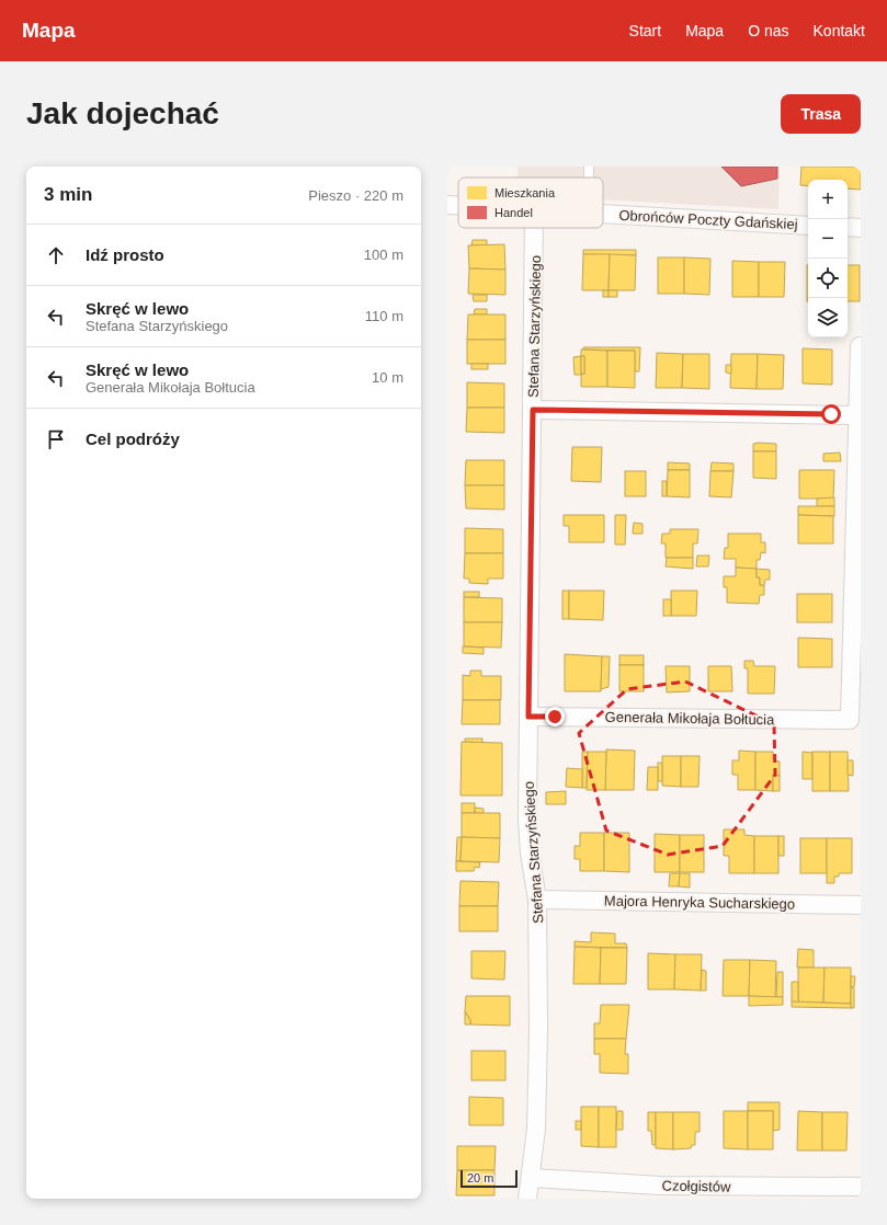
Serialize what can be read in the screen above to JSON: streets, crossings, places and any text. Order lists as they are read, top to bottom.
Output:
{
  "streets": {
    "street": [
      "Obrońców Poczty Gdańskiej",
      "Stefana Starzyńskiego",
      "Generała Mikołaja Bołtucia",
      "Majora Henryka Sucharskiego",
      "Czołgistów"
    ]
  },
  "crossings": [
    ["Stefana Starzyńskiego", "Generała Mikołaja Bołtucia"],
    ["Stefana Starzyńskiego", "Majora Henryka Sucharskiego"],
    ["Stefana Starzyńskiego", "Czołgistów"]
  ],
  "legend": ["Mieszkania", "Handel"],
  "scale_bar": "20 m",
  "page": {
    "header": "Mapa",
    "nav": [
      "Start",
      "Mapa",
      "O nas",
      "Kontakt"
    ],
    "buttons": "Trasa",
    "title": "Jak dojechać",
    "heading": ["3 min", "Pieszo · 220 m"],
    "map_buttons": ["+", "−"],
    "list": [
      ["Idź prosto", "100 m"],
      ["Skręć w lewo", "Stefana Starzyńskiego", "110 m"],
      ["Skręć w lewo", "Generała Mikołaja Bołtucia", "10 m"],
      "Cel podróży"
    ],
    "scale": "20 m"
  }
}
